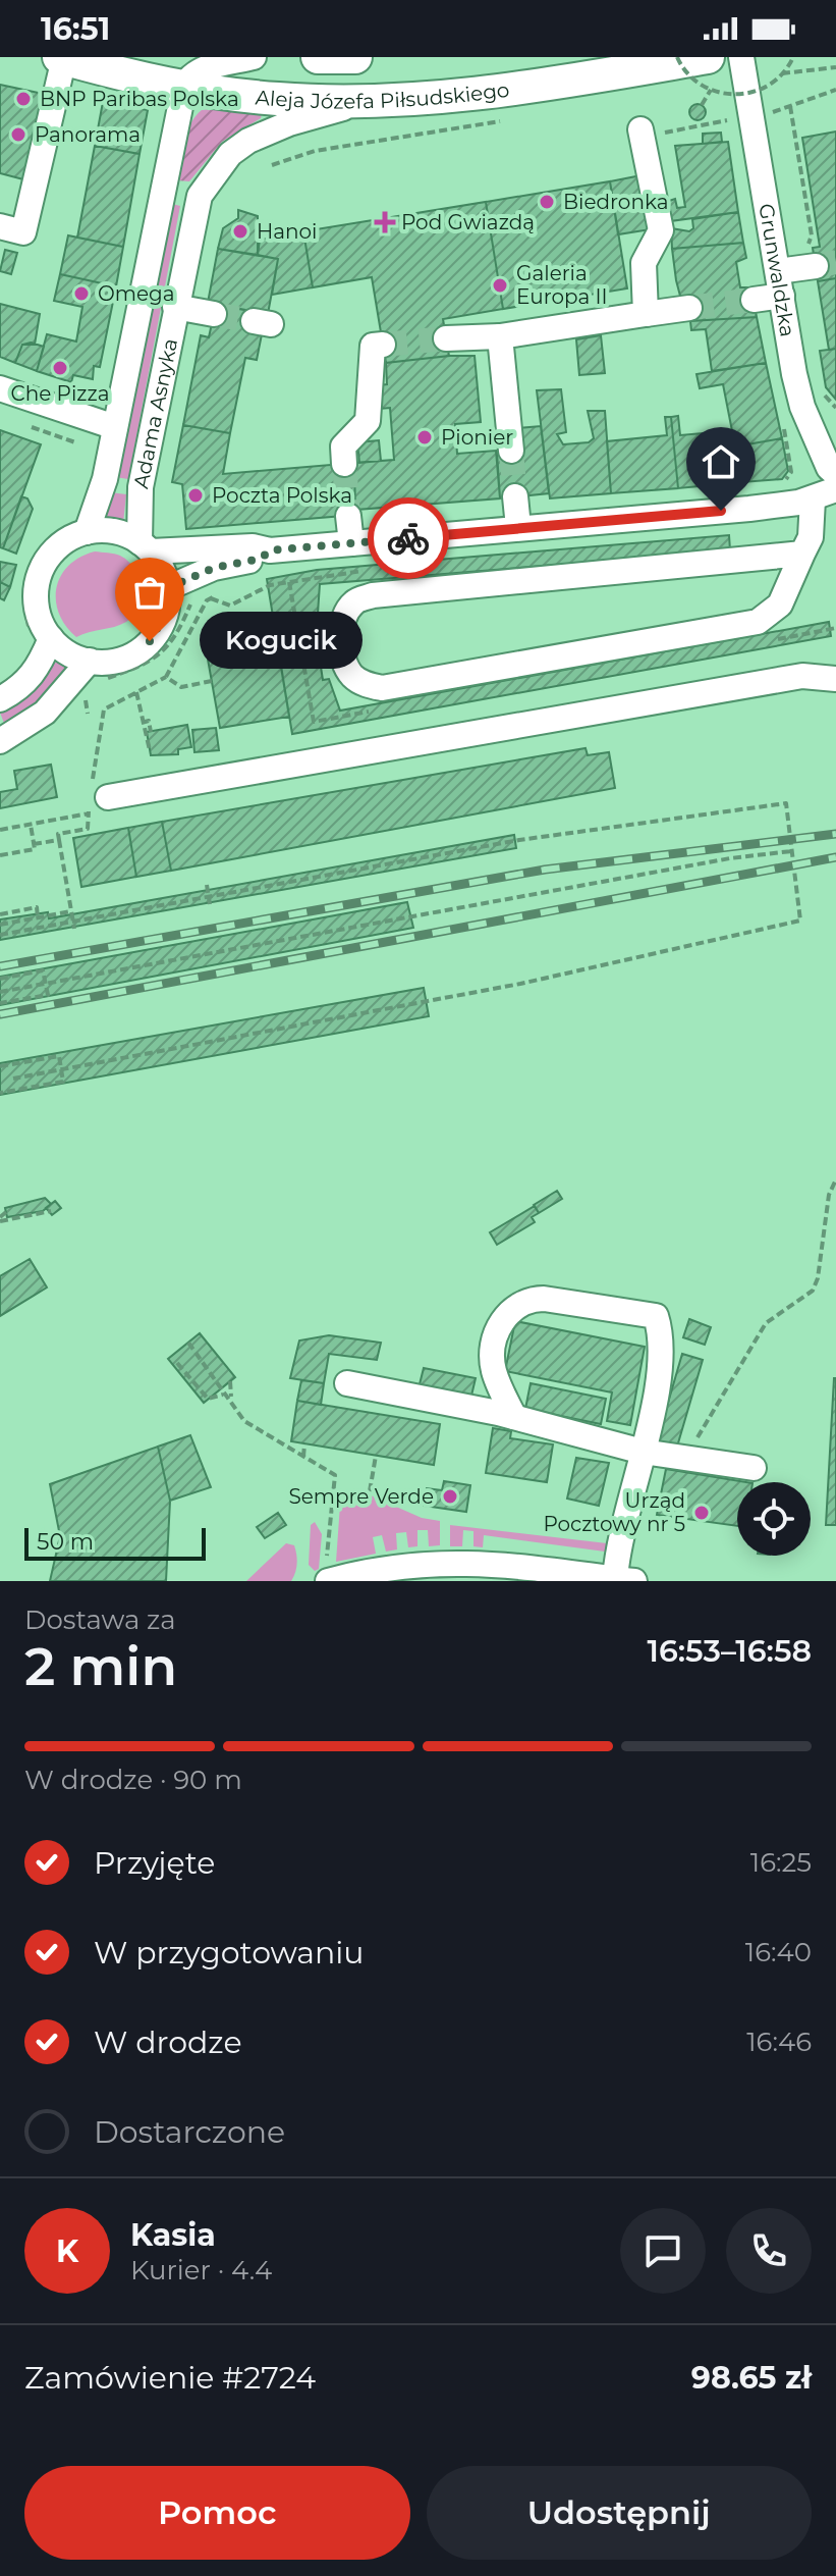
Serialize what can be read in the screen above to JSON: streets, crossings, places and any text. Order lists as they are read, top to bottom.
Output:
{
  "streets": {
    "main road": ["Aleja Józefa Piłsudskiego"],
    "street": ["Grunwaldzka", "Adama Asnyka"]
  },
  "crossings": [
    ["Aleja Józefa Piłsudskiego", "Adama Asnyka"]
  ],
  "places": {
    "other": [
      "BNP Paribas Polska",
      "Panorama",
      "Biedronka",
      "Hanoi",
      "Galeria Europa II",
      "Omega",
      "Che Pizza",
      "Pionier",
      "Poczta Polska",
      "Kogucik",
      "Sempre Verde",
      "Urząd Pocztowy nr 5"
    ],
    "health": ["Pod Gwiazdą"]
  },
  "scale_bar": "50 m",
  "page": {
    "status": "16:51",
    "bubble": "Kogucik",
    "scale": "50 m",
    "heading": ["2 min", "Dostawa za", "16:53–16:58"],
    "panel": [
      "Kasia",
      "Kurier · 4.4",
      "Zamówienie #2724",
      "98.65 zł"
    ],
    "bar": "W drodze · 90 m",
    "list": [
      ["Przyjęte", "16:25"],
      ["W przygotowaniu", "16:40"],
      ["W drodze", "16:46"],
      "Dostarczone"
    ],
    "round": "K",
    "buttons": ["Pomoc", "Udostępnij"]
  }
}
